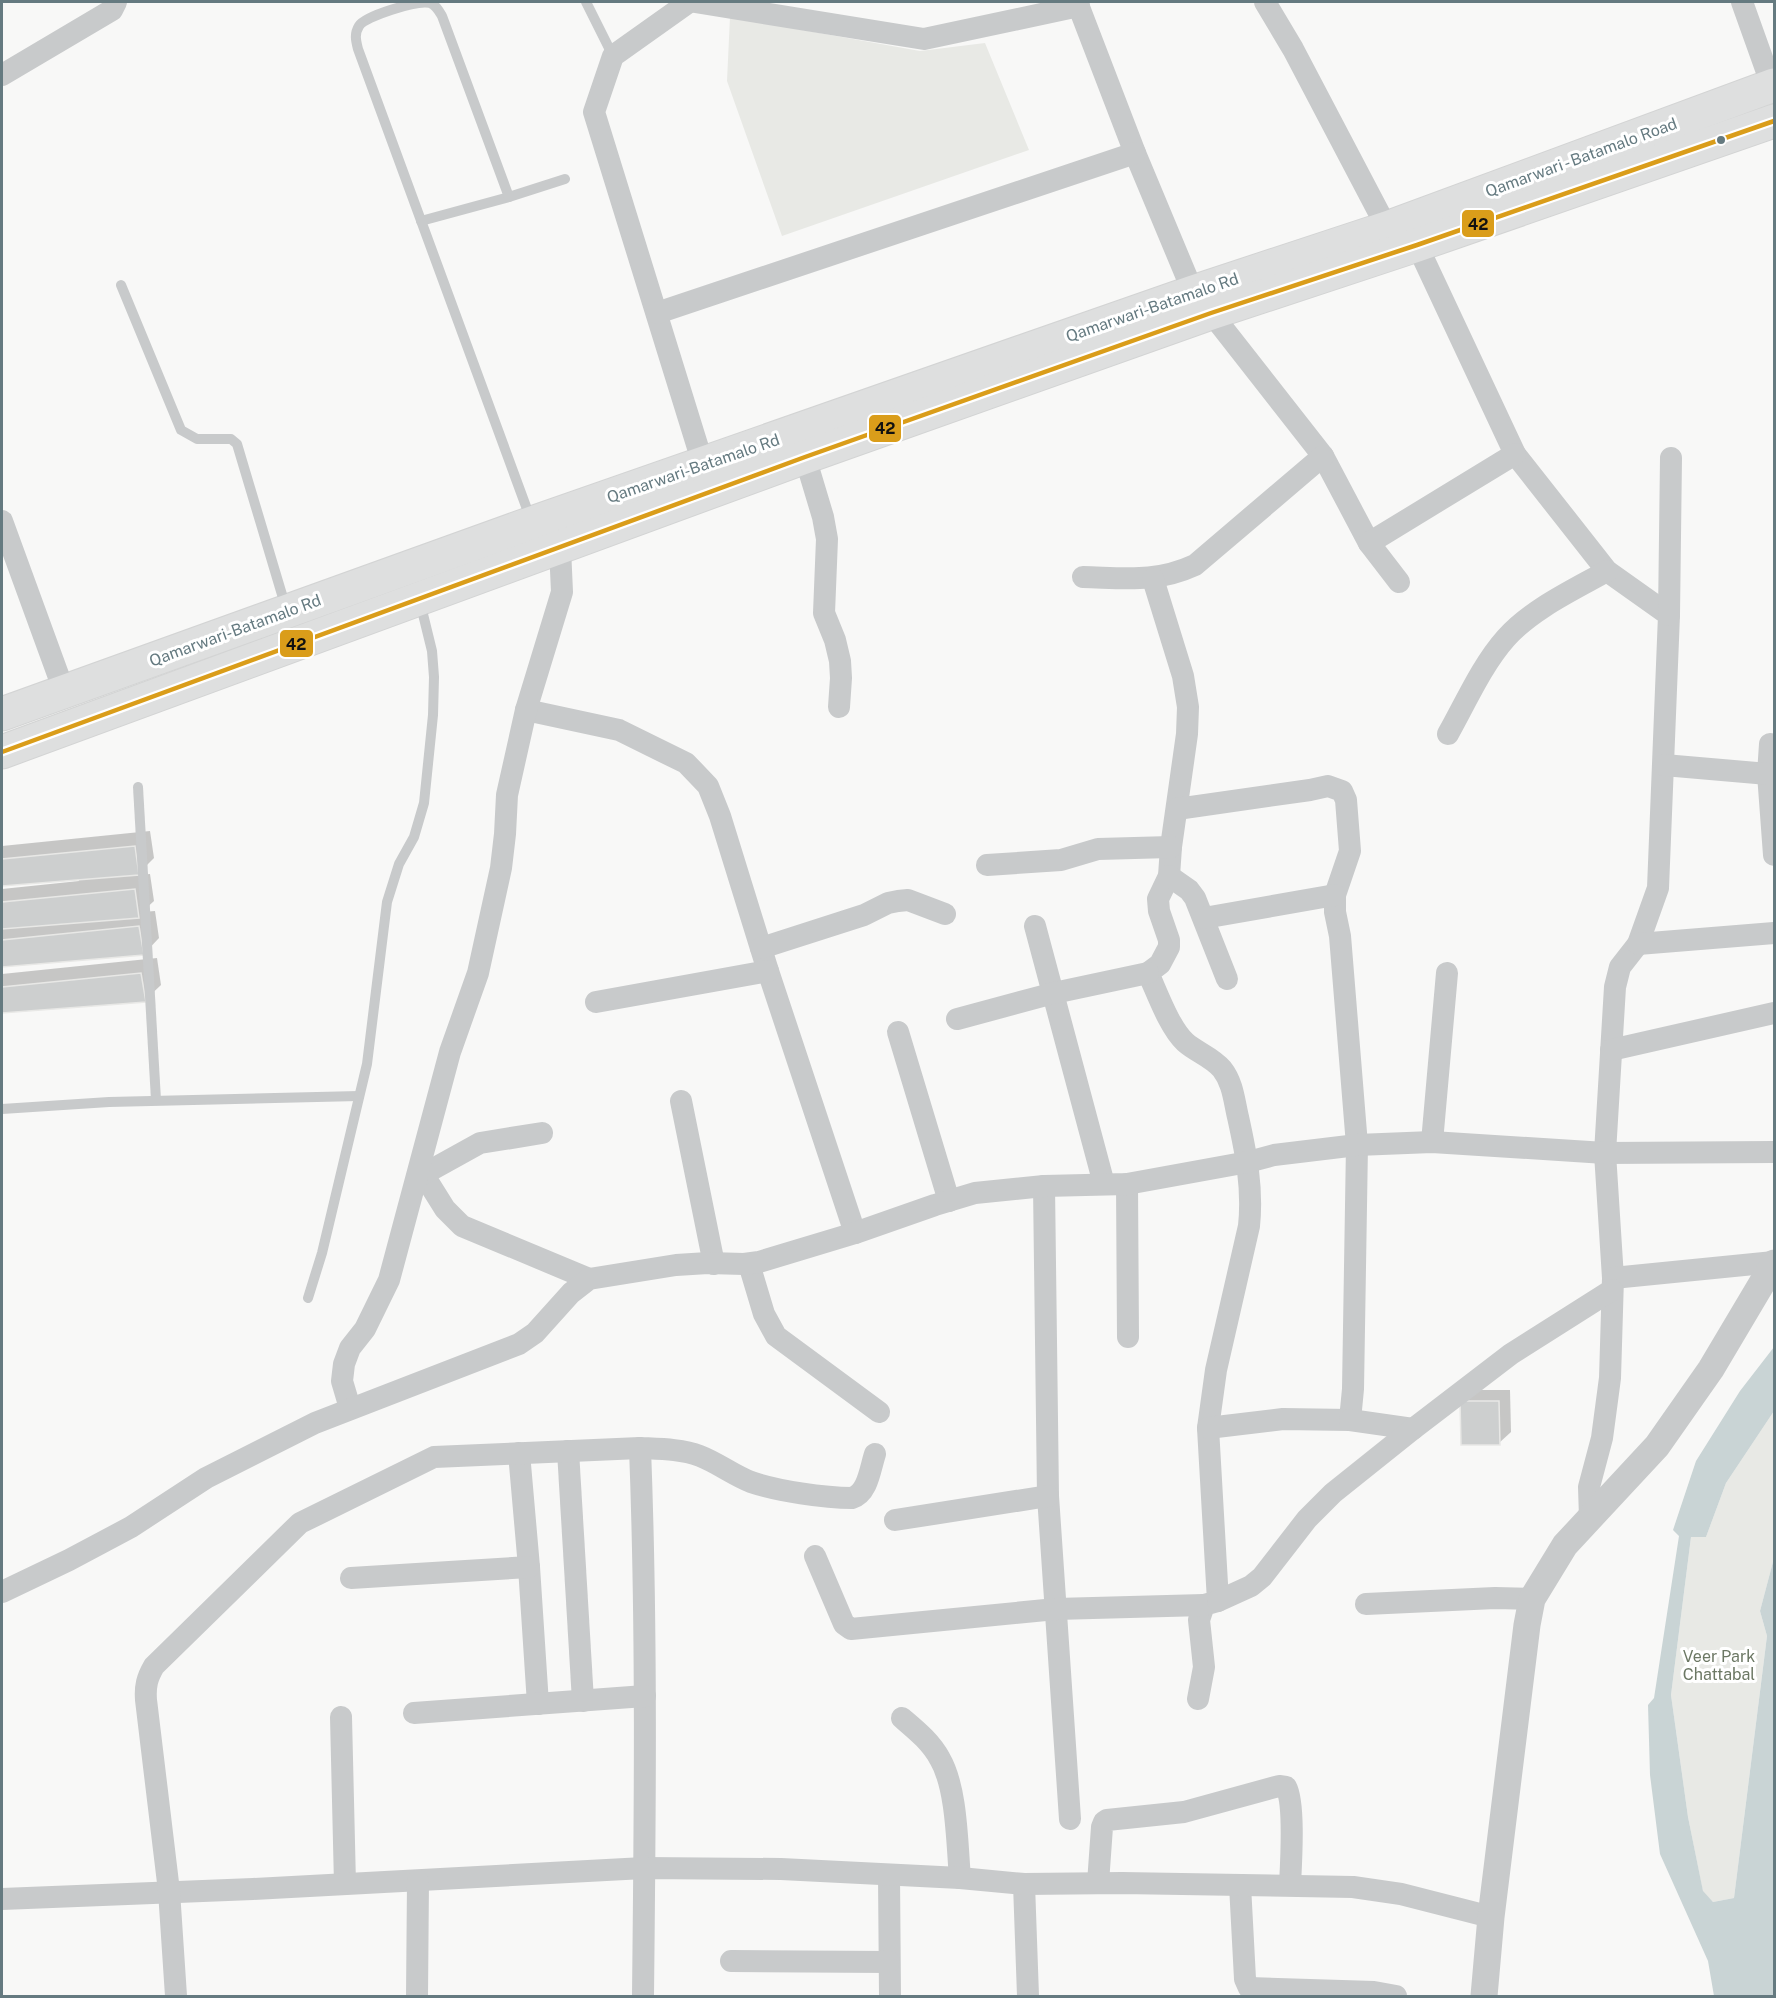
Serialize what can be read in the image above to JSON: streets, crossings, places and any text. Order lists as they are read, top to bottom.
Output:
{
  "streets": {
    "main road": ["Qamarwari - Batamalo Road", "Qamarwari-Batamalo Rd"]
  },
  "crossings": [
    ["Qamarwari - Batamalo Road", "Qamarwari-Batamalo Rd"]
  ],
  "parks": ["Veer Park Chattabal"],
  "lines": ["transit line 42"]
}
